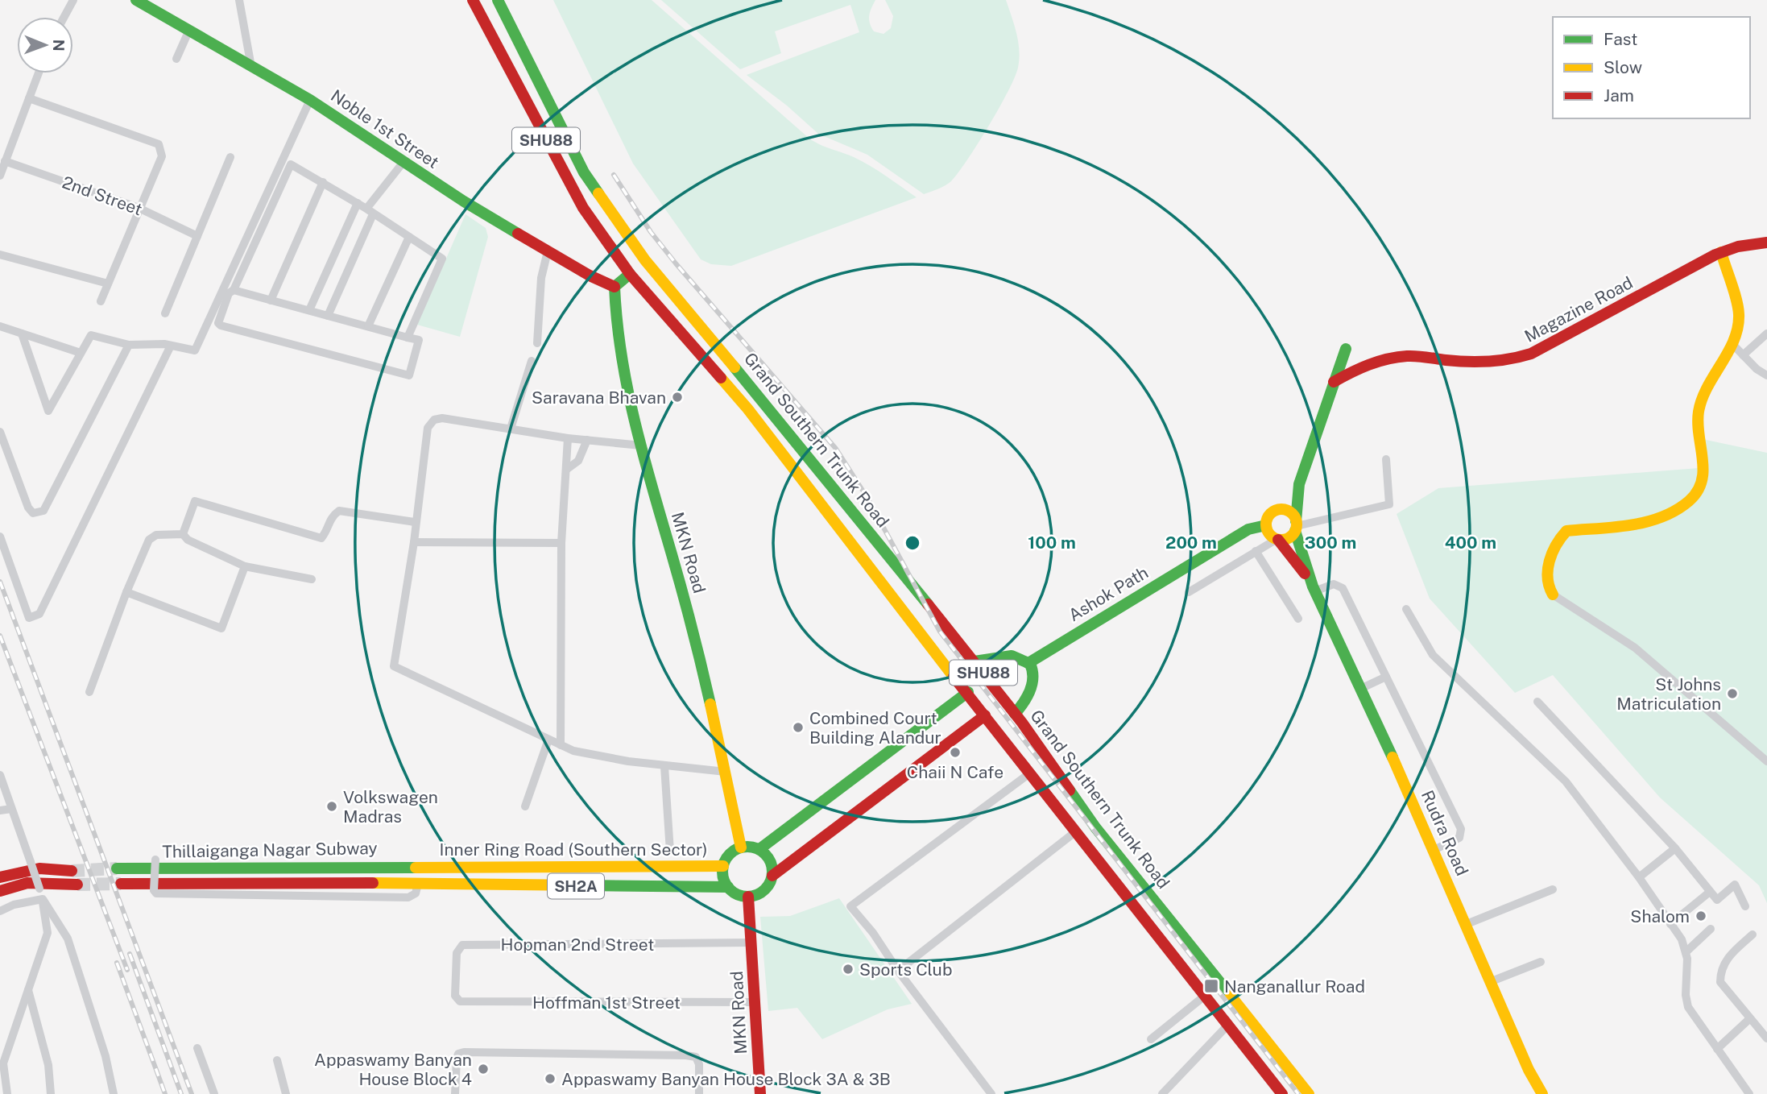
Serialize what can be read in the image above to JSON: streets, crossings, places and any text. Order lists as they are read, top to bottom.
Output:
{
  "streets": {
    "main road": [
      "Noble 1st Street",
      "SHU88",
      "Magazine Road",
      "Grand Southern Trunk Road",
      "MKN Road",
      "Ashok Path",
      "Rudra Road",
      "Inner Ring Road (Southern Sector)",
      "Thillaiganga Nagar Subway",
      "SH2A"
    ],
    "street": ["2nd Street", "Hopman 2nd Street", "Hoffman 1st Street"]
  },
  "crossings": [
    ["Noble 1st Street", "MKN Road"],
    ["MKN Road", "Inner Ring Road (Southern Sector)"],
    ["MKN Road", "Hopman 2nd Street"],
    ["MKN Road", "Hoffman 1st Street"],
    ["Ashok Path", "Rudra Road"],
    ["Inner Ring Road (Southern Sector)", "Thillaiganga Nagar Subway"],
    ["Hopman 2nd Street", "Hoffman 1st Street"]
  ],
  "places": {
    "other": [
      "Saravana Bhavan",
      "St Johns Matriculation",
      "Combined Court Building Alandur",
      "Chaii N Cafe",
      "Volkswagen Madras",
      "Shalom",
      "Sports Club",
      "Appaswamy Banyan House Block 4",
      "Appaswamy Banyan House Block 3A & 3B"
    ],
    "transit": ["Nanganallur Road"]
  },
  "legend": ["Fast", "Slow", "Jam"],
  "north": "right",
  "rings": [
    "100 m",
    "200 m",
    "300 m",
    "400 m"
  ]
}
